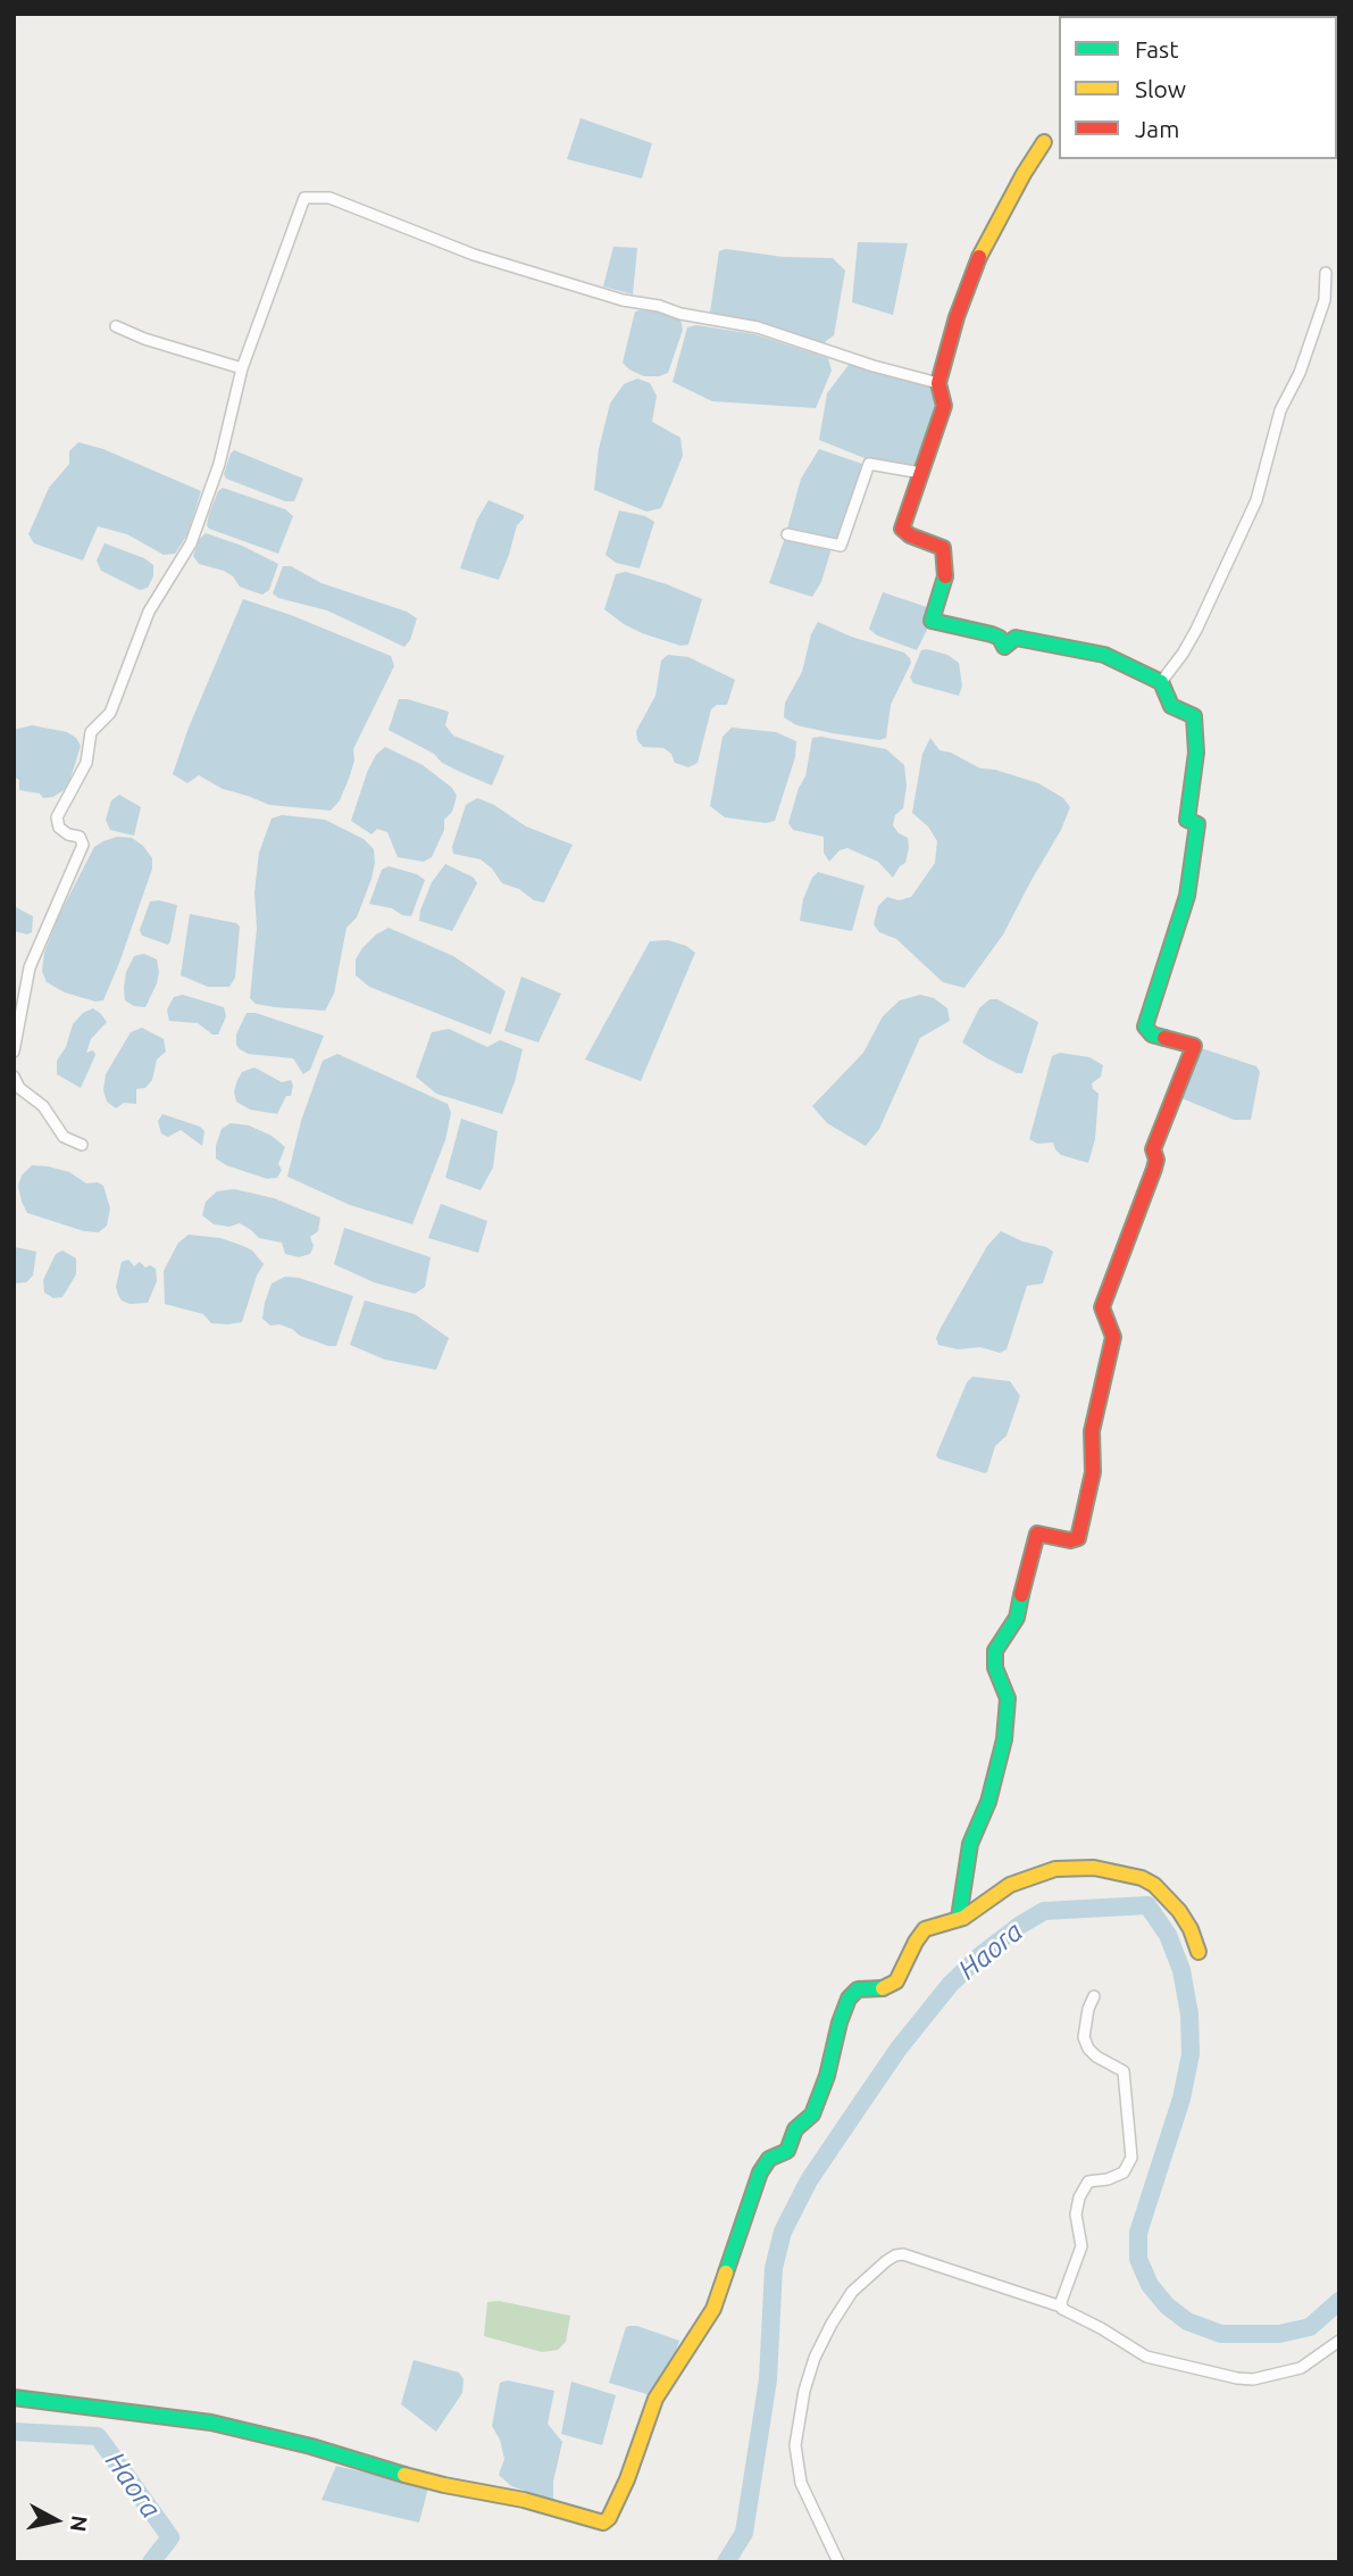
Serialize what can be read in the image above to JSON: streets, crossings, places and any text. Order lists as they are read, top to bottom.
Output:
{
  "water": ["Haora"],
  "legend": ["Fast", "Slow", "Jam"],
  "north": "right"
}
